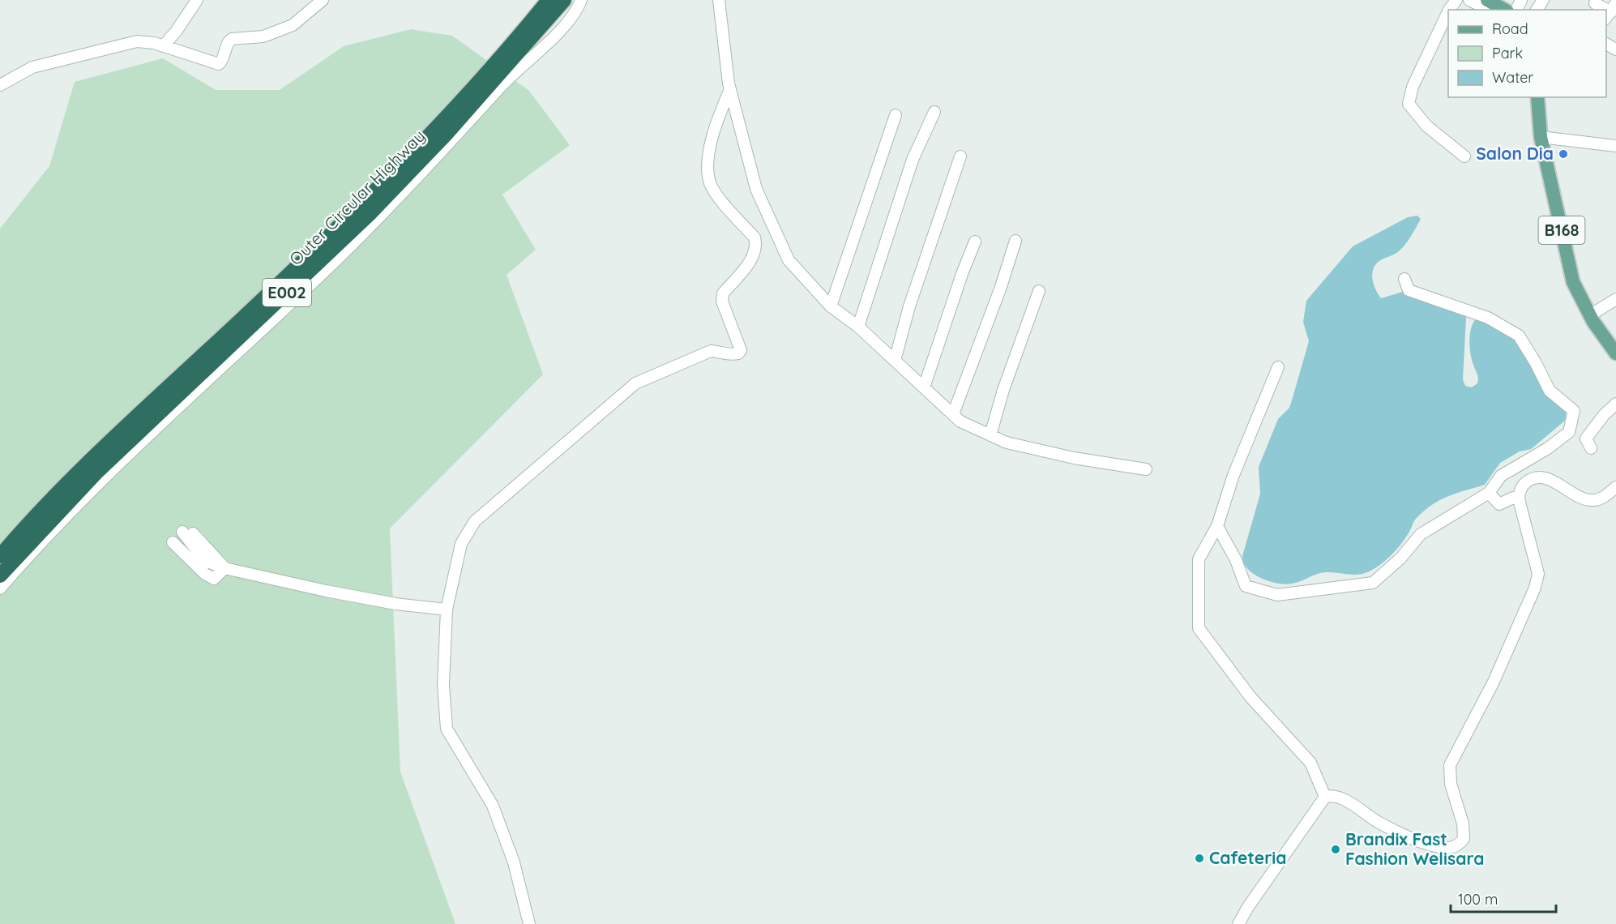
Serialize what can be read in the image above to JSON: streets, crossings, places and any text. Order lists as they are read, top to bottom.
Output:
{
  "streets": {
    "highway": ["Outer Circular Highway", "E002"],
    "main road": ["B168"]
  },
  "places": ["Salon Dia", "Brandix Fast Fashion Welisara", "Cafeteria"],
  "legend": ["Road", "Park", "Water"],
  "scale_bar": "100 m"
}
